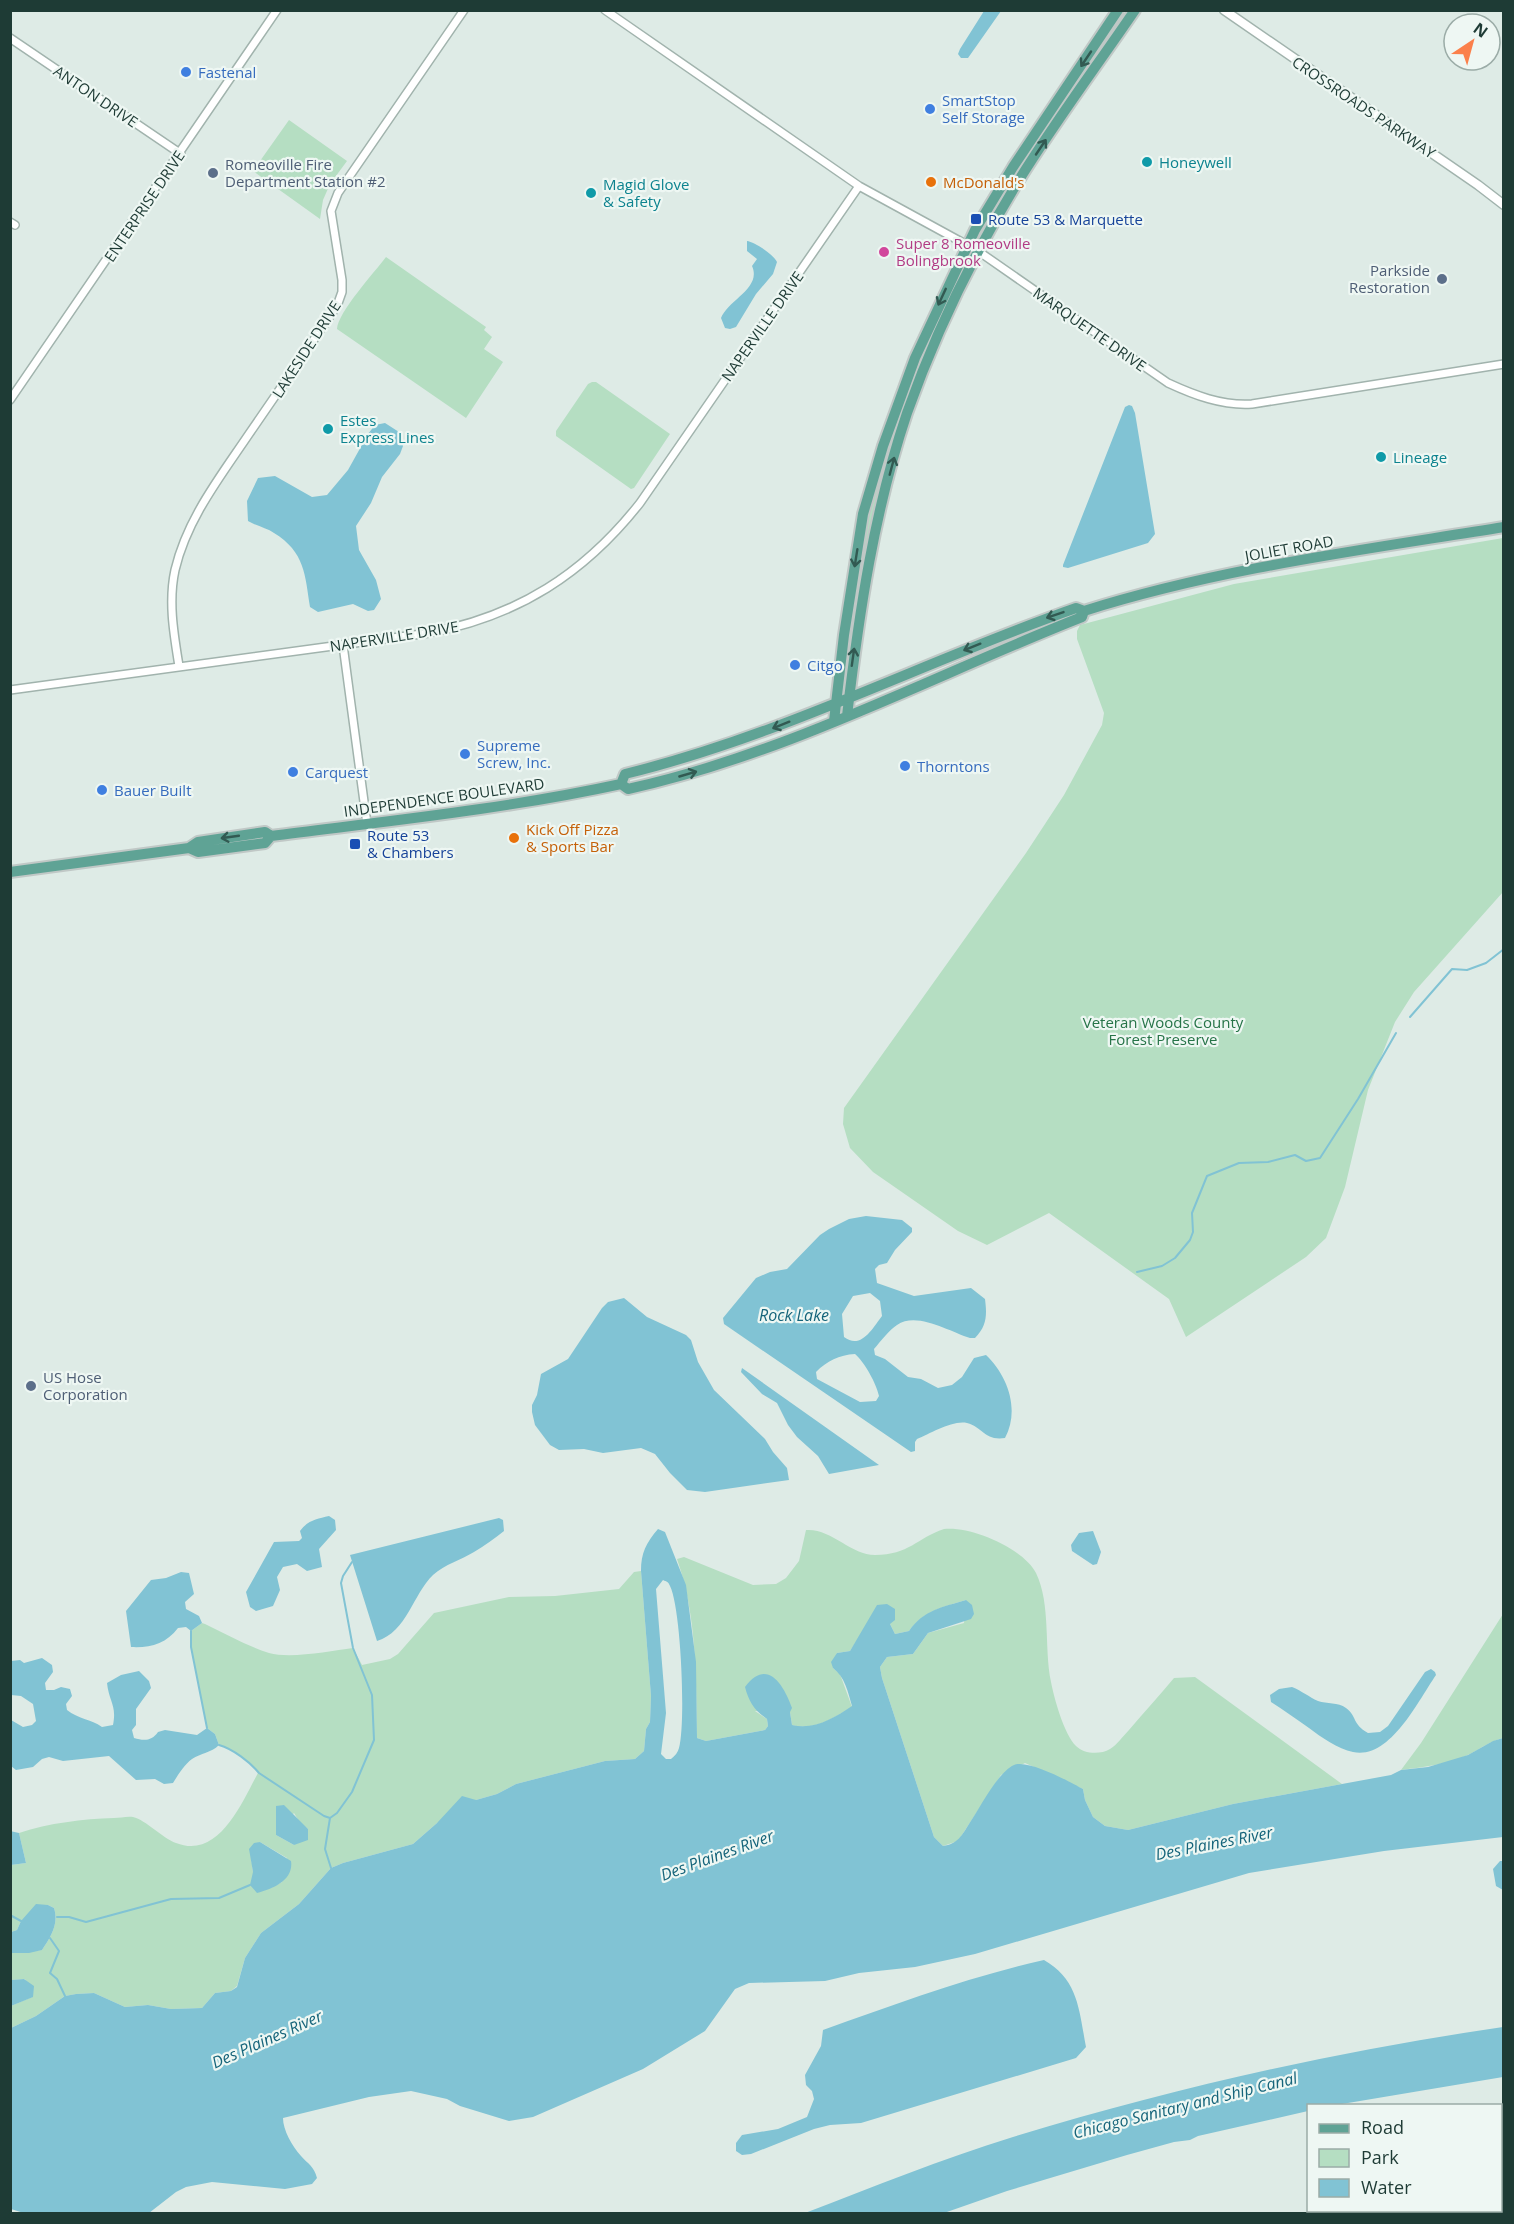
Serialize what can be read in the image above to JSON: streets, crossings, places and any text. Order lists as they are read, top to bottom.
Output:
{
  "streets": {
    "main road": ["JOLIET ROAD", "INDEPENDENCE BOULEVARD"],
    "street": [
      "ANTON DRIVE",
      "CROSSROADS PARKWAY",
      "ENTERPRISE DRIVE",
      "NAPERVILLE DRIVE",
      "MARQUETTE DRIVE",
      "LAKESIDE DRIVE"
    ]
  },
  "crossings": [
    ["ANTON DRIVE", "ENTERPRISE DRIVE"],
    ["NAPERVILLE DRIVE", "MARQUETTE DRIVE"],
    ["NAPERVILLE DRIVE", "LAKESIDE DRIVE"],
    ["JOLIET ROAD", "INDEPENDENCE BOULEVARD"]
  ],
  "water": ["Rock Lake", "Des Plaines River", "Chicago Sanitary and Ship Canal"],
  "parks": ["Veteran Woods County Forest Preserve"],
  "places": {
    "other": [
      "Fastenal",
      "SmartStop Self Storage",
      "Honeywell",
      "Romeoville Fire Department Station #2",
      "McDonald's",
      "Magid Glove & Safety",
      "Super 8 Romeoville Bolingbrook",
      "Parkside Restoration",
      "Estes Express Lines",
      "Lineage",
      "Citgo",
      "Supreme Screw, Inc.",
      "Thorntons",
      "Carquest",
      "Bauer Built",
      "Kick Off Pizza & Sports Bar",
      "US Hose Corporation"
    ],
    "transit": ["Route 53 & Marquette", "Route 53 & Chambers"]
  },
  "legend": ["Road", "Park", "Water"],
  "north": "top right"
}
